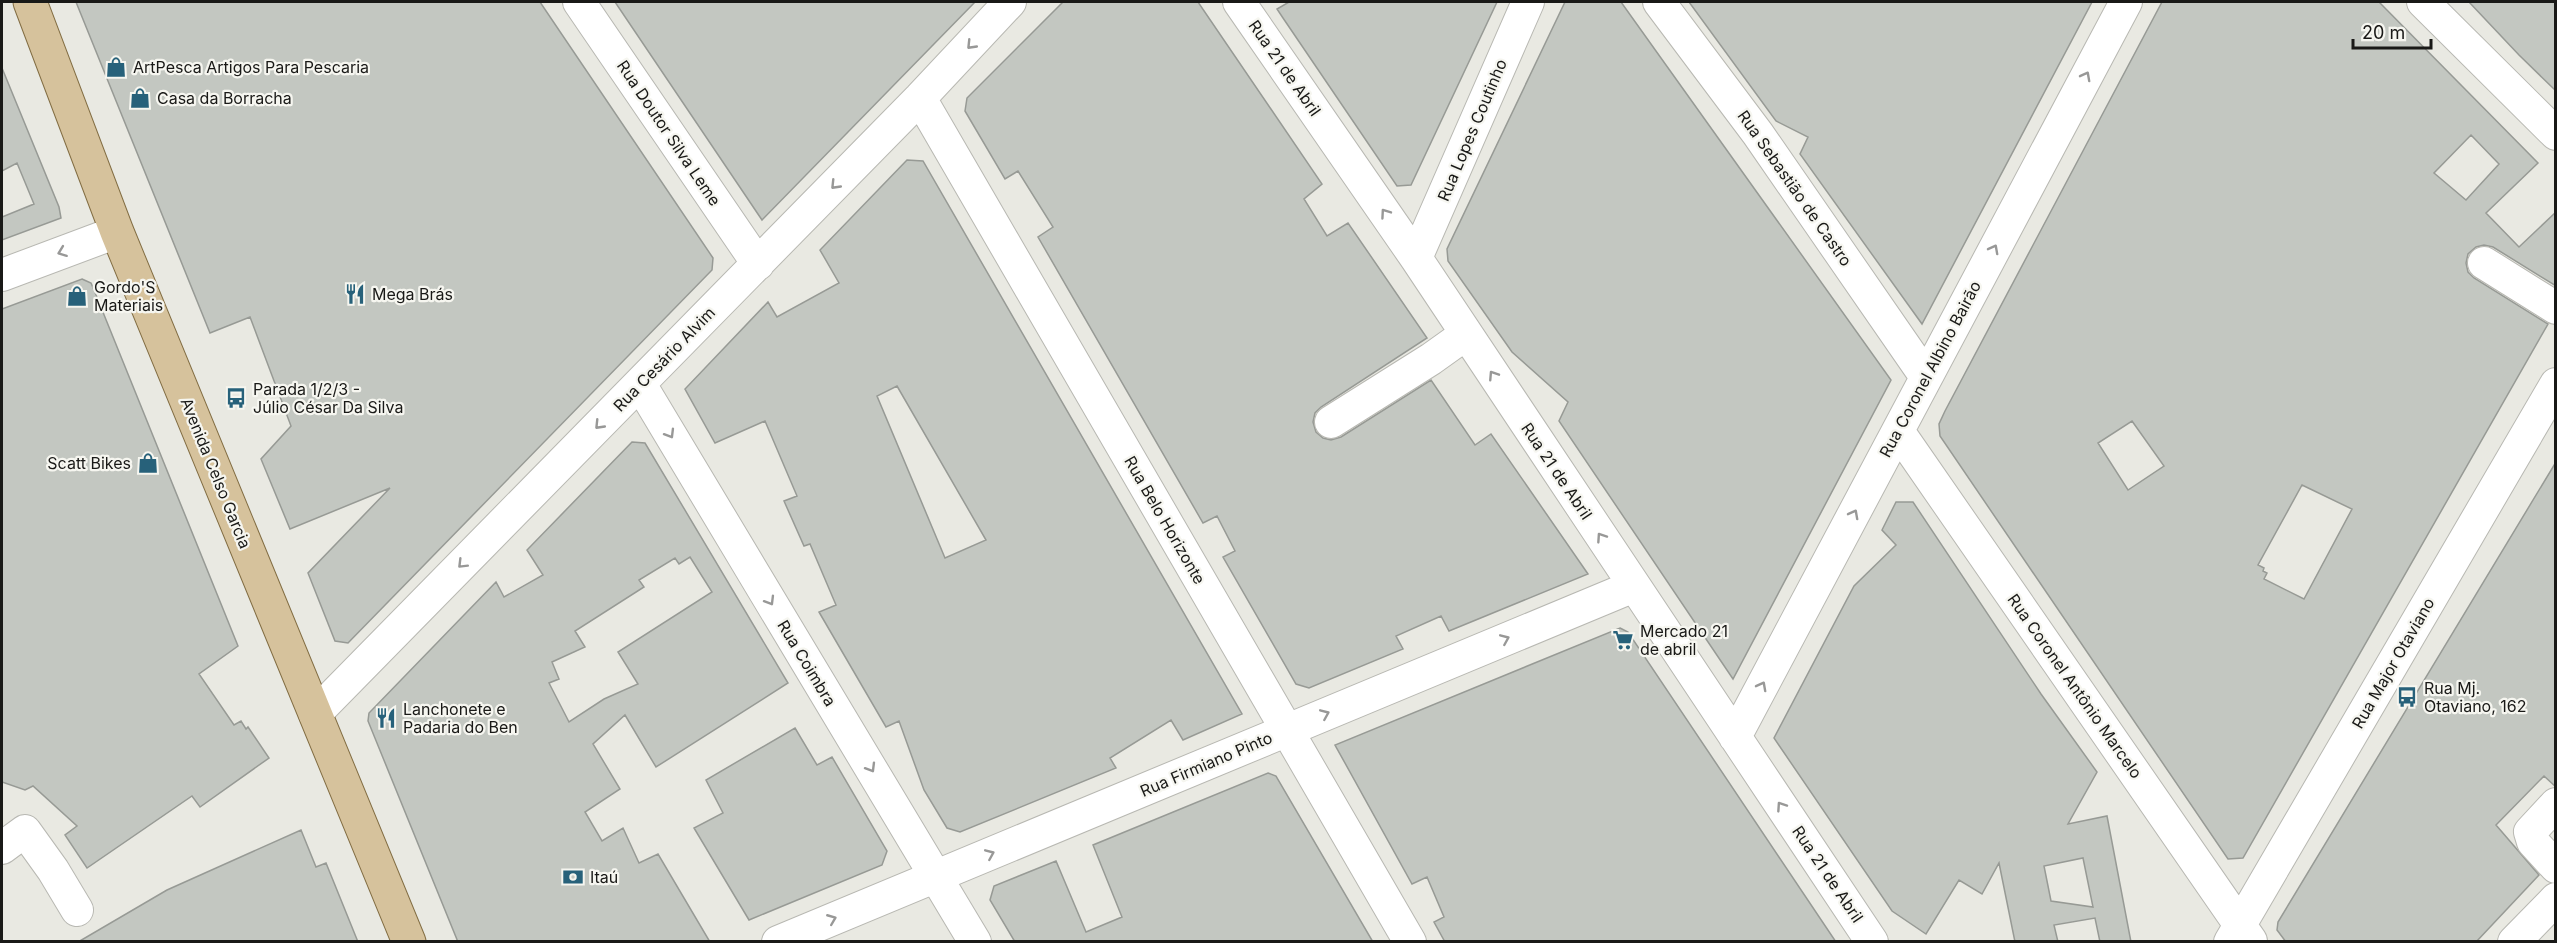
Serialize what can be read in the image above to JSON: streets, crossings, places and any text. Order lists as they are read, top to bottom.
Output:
{
  "streets": {
    "main road": ["Avenida Celso Garcia"],
    "street": [
      "Rua 21 de Abril",
      "Rua Lopes Coutinho",
      "Rua Doutor Silva Leme",
      "Rua Sebastião de Castro",
      "Rua Cesário Alvim",
      "Rua Coronel Albino Bairão",
      "Rua Belo Horizonte",
      "Rua Coimbra",
      "Rua Major Otaviano",
      "Rua Coronel Antônio Marcelo",
      "Rua Firmiano Pinto"
    ]
  },
  "crossings": [
    ["Rua 21 de Abril", "Rua Lopes Coutinho"],
    ["Rua 21 de Abril", "Rua Coronel Albino Bairão"],
    ["Rua 21 de Abril", "Rua Firmiano Pinto"],
    ["Rua Doutor Silva Leme", "Rua Cesário Alvim"],
    ["Rua Sebastião de Castro", "Rua Coronel Albino Bairão"],
    ["Rua Cesário Alvim", "Avenida Celso Garcia"],
    ["Rua Cesário Alvim", "Rua Belo Horizonte"],
    ["Rua Cesário Alvim", "Rua Coimbra"],
    ["Rua Coronel Albino Bairão", "Rua Coronel Antônio Marcelo"],
    ["Rua Belo Horizonte", "Rua Firmiano Pinto"],
    ["Rua Coimbra", "Rua Firmiano Pinto"],
    ["Rua Major Otaviano", "Rua Coronel Antônio Marcelo"]
  ],
  "one_way": [
    "Rua 21 de Abril",
    "Rua Cesário Alvim",
    "Rua Coronel Albino Bairão",
    "Rua Coimbra",
    "Rua Firmiano Pinto"
  ],
  "places": {
    "shop": [
      "ArtPesca Artigos Para Pescaria",
      "Casa da Borracha",
      "Gordo'S Materiais",
      "Scatt Bikes"
    ],
    "restaurant": ["Mega Brás", "Lanchonete e Padaria do Ben"],
    "bus stop": ["Parada 1/2/3 - Júlio César Da Silva", "Rua Mj. Otaviano, 162"],
    "supermarket": ["Mercado 21 de abril"],
    "bank": ["Itaú"]
  },
  "scale_bar": "20 m"
}
